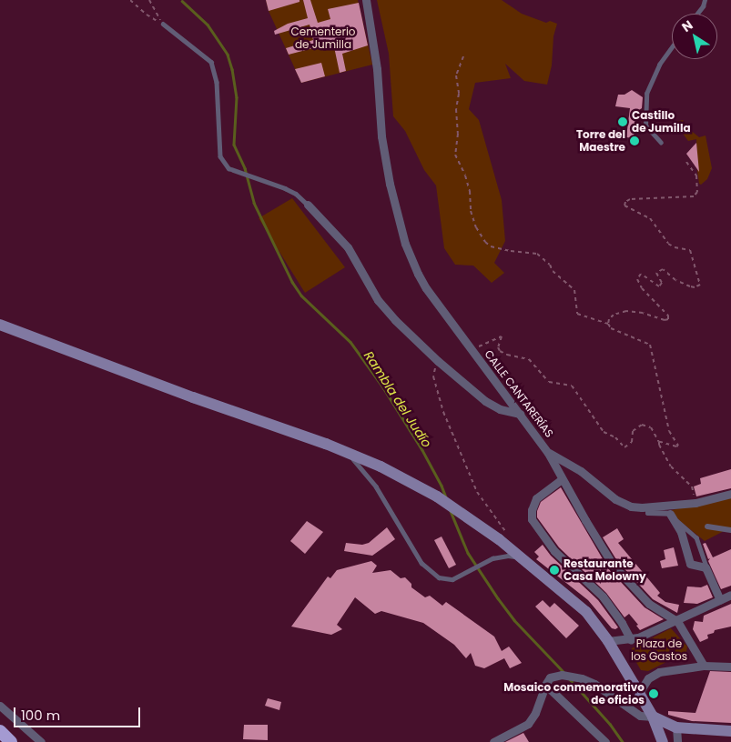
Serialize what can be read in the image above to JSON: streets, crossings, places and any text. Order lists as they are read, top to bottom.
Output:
{
  "streets": {
    "street": ["CALLE CANTARERÍAS"]
  },
  "water": ["Rambla del Judío"],
  "parks": ["Cementerio de Jumilla", "Plaza de los Gastos"],
  "places": [
    "Castillo de Jumilla",
    "Torre del Maestre",
    "Restaurante Casa Molowny",
    "Mosaico conmemorativo de oficios"
  ],
  "scale_bar": "100 m",
  "north": "top left"
}
